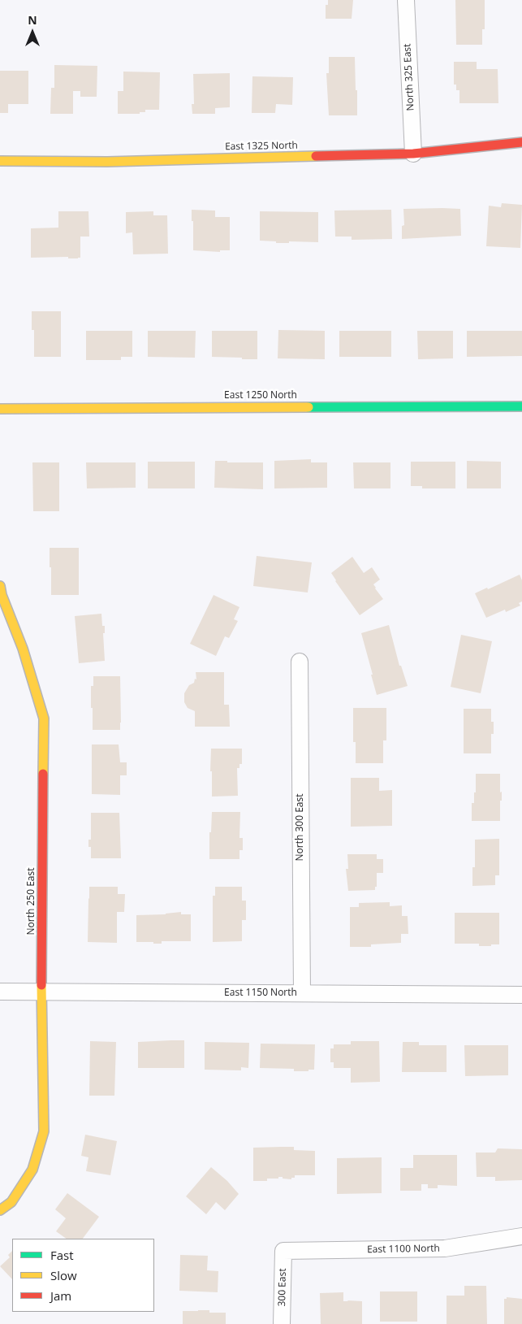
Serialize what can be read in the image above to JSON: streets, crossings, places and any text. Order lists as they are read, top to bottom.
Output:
{
  "streets": {
    "street": [
      "North 325 East",
      "East 1325 North",
      "East 1250 North",
      "North 300 East",
      "North 250 East",
      "East 1150 North",
      "East 1100 North",
      "300 East"
    ]
  },
  "crossings": [
    ["North 325 East", "East 1325 North"],
    ["North 300 East", "East 1150 North"],
    ["North 250 East", "East 1150 North"],
    ["East 1100 North", "300 East"]
  ],
  "legend": ["Fast", "Slow", "Jam"],
  "north": "top"
}
